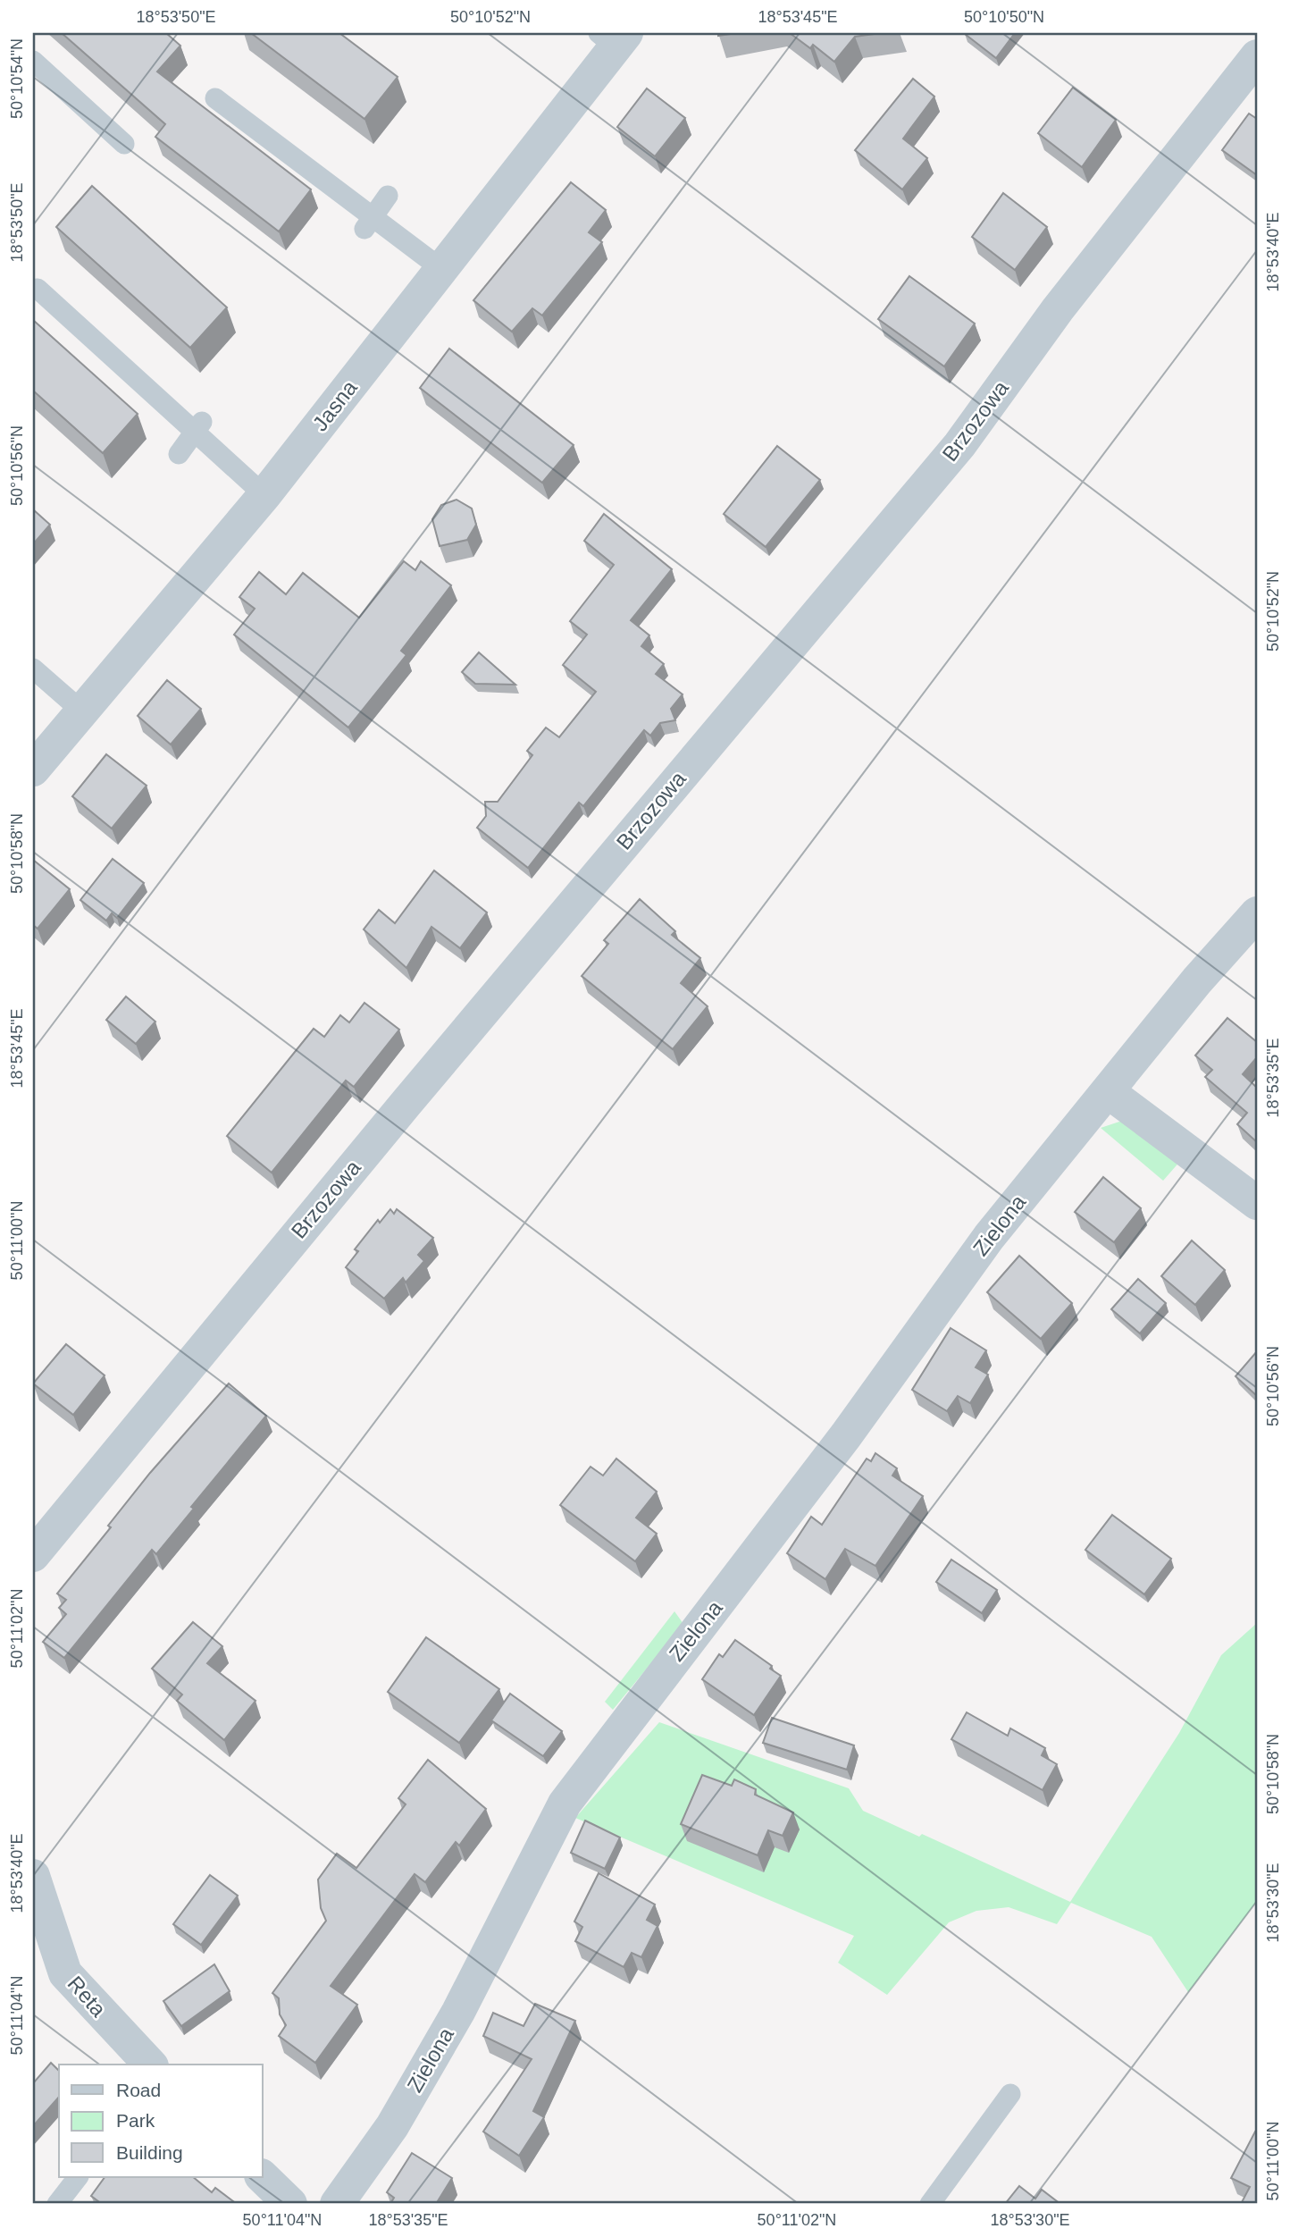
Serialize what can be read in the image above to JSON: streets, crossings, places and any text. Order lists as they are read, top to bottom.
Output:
{
  "streets": {
    "street": [
      "Jasna",
      "Brzozowa",
      "Zielona",
      "Reta"
    ]
  },
  "legend": ["Road", "Park", "Building"],
  "coordinates": [
    "18°53'50\"E",
    "50°10'52\"N",
    "18°53'45\"E",
    "50°10'50\"N",
    "50°10'54\"N",
    "18°53'40\"E",
    "50°10'56\"N",
    "50°10'58\"N",
    "18°53'35\"E",
    "50°11'00\"N",
    "50°11'02\"N",
    "18°53'30\"E",
    "50°11'04\"N"
  ]
}
